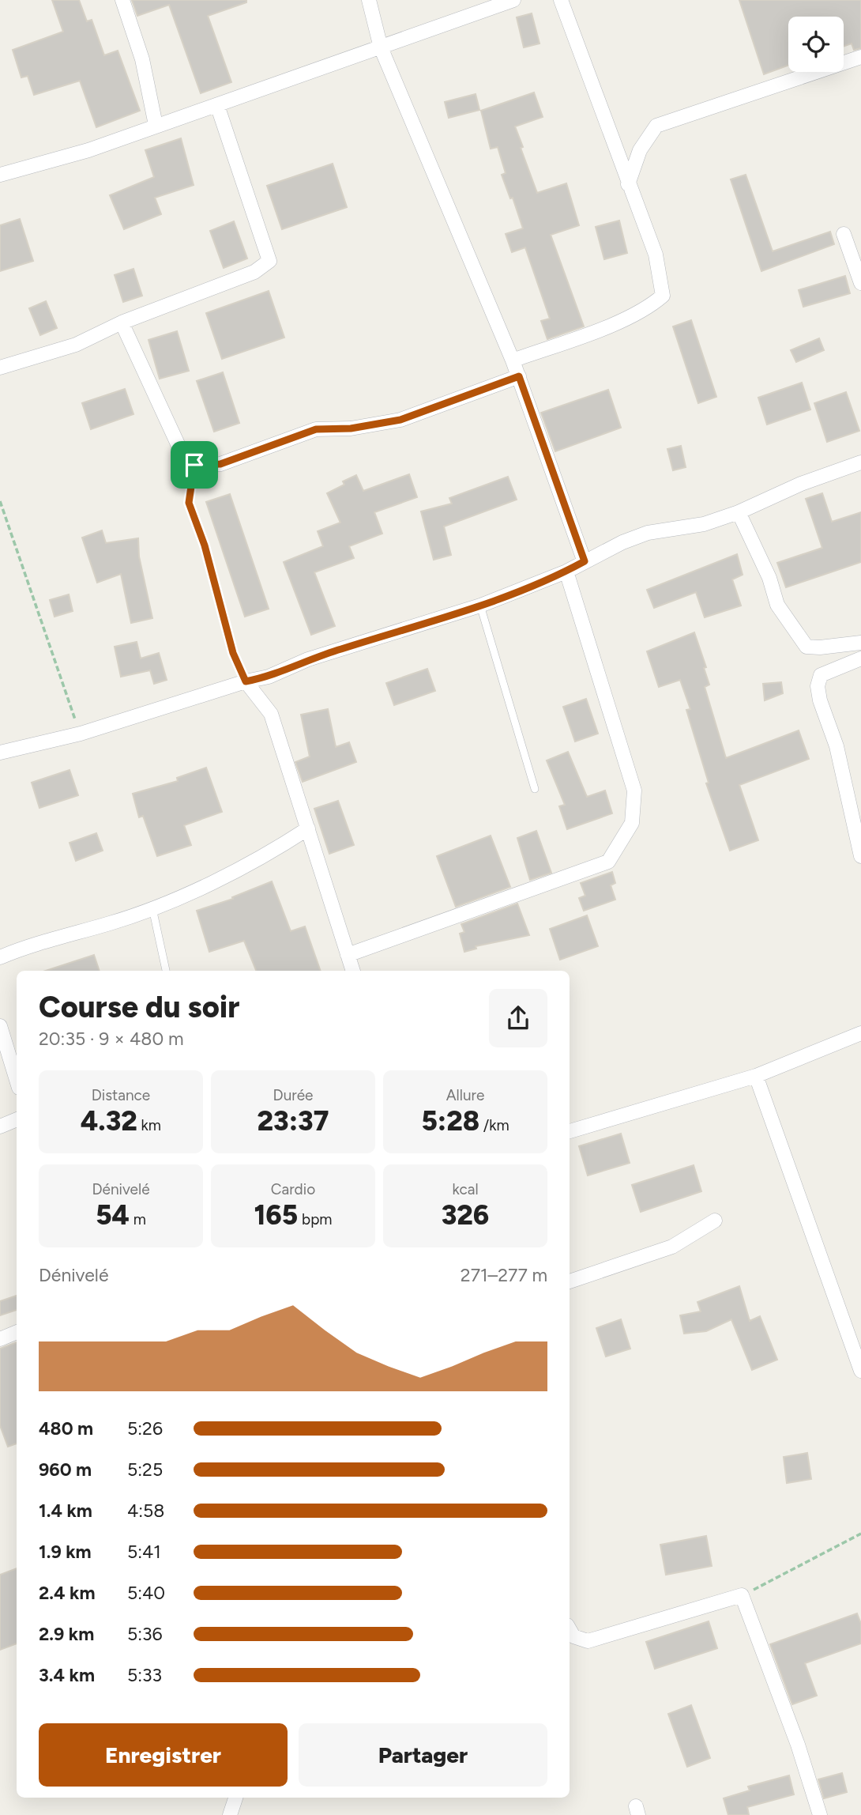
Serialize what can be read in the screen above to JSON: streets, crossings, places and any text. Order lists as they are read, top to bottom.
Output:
{
  "page": {
    "heading": ["Course du soir", "20:35 · 9 × 480 m"],
    "stats": [
      ["Distance", "4.32 km"],
      ["Durée", "23:37"],
      ["Allure", "5:28 /km"],
      ["Dénivelé", "54 m"],
      ["Cardio", "165 bpm"],
      ["kcal", "326"]
    ],
    "chart": ["Dénivelé", "271–277 m"],
    "list": [
      {
        "name": "480 m",
        "note": "5:26"
      },
      {
        "name": "960 m",
        "note": "5:25"
      },
      {
        "name": "1.4 km",
        "note": "4:58"
      },
      {
        "name": "1.9 km",
        "note": "5:41"
      },
      {
        "name": "2.4 km",
        "note": "5:40"
      },
      {
        "name": "2.9 km",
        "note": "5:36"
      },
      {
        "name": "3.4 km",
        "note": "5:33"
      }
    ],
    "buttons": ["Enregistrer", "Partager"]
  }
}
